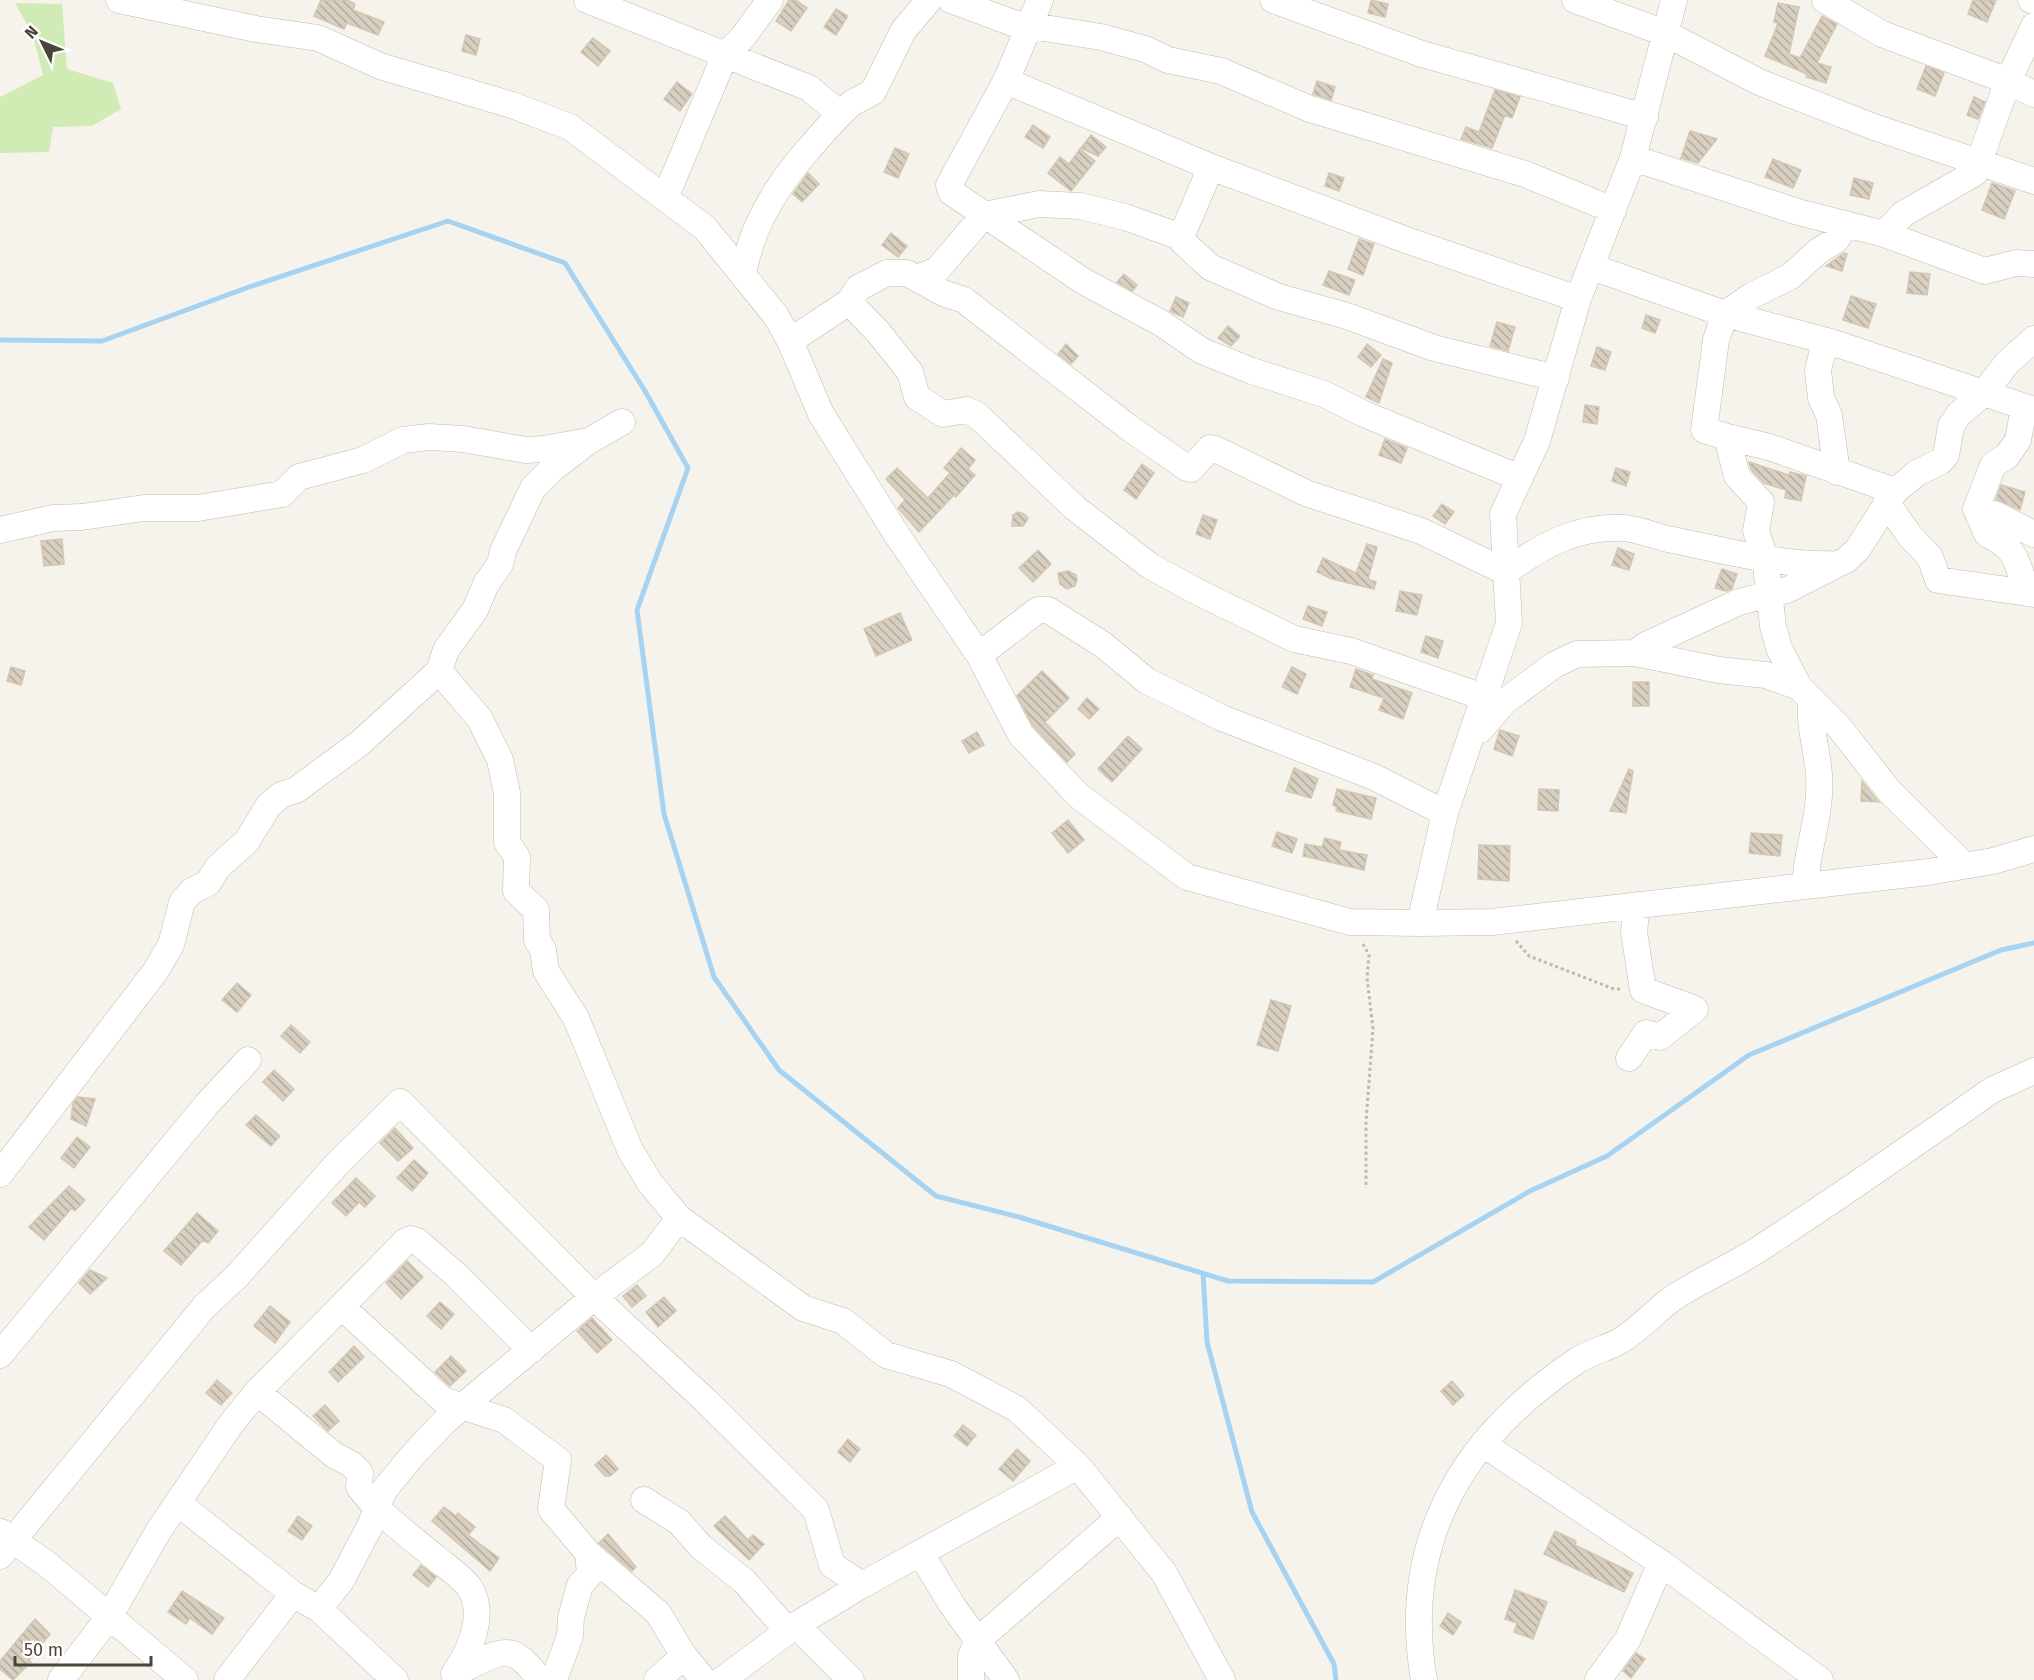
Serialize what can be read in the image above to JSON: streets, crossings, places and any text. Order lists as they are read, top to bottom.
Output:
{
  "scale_bar": "50 m",
  "north": "top left"
}
